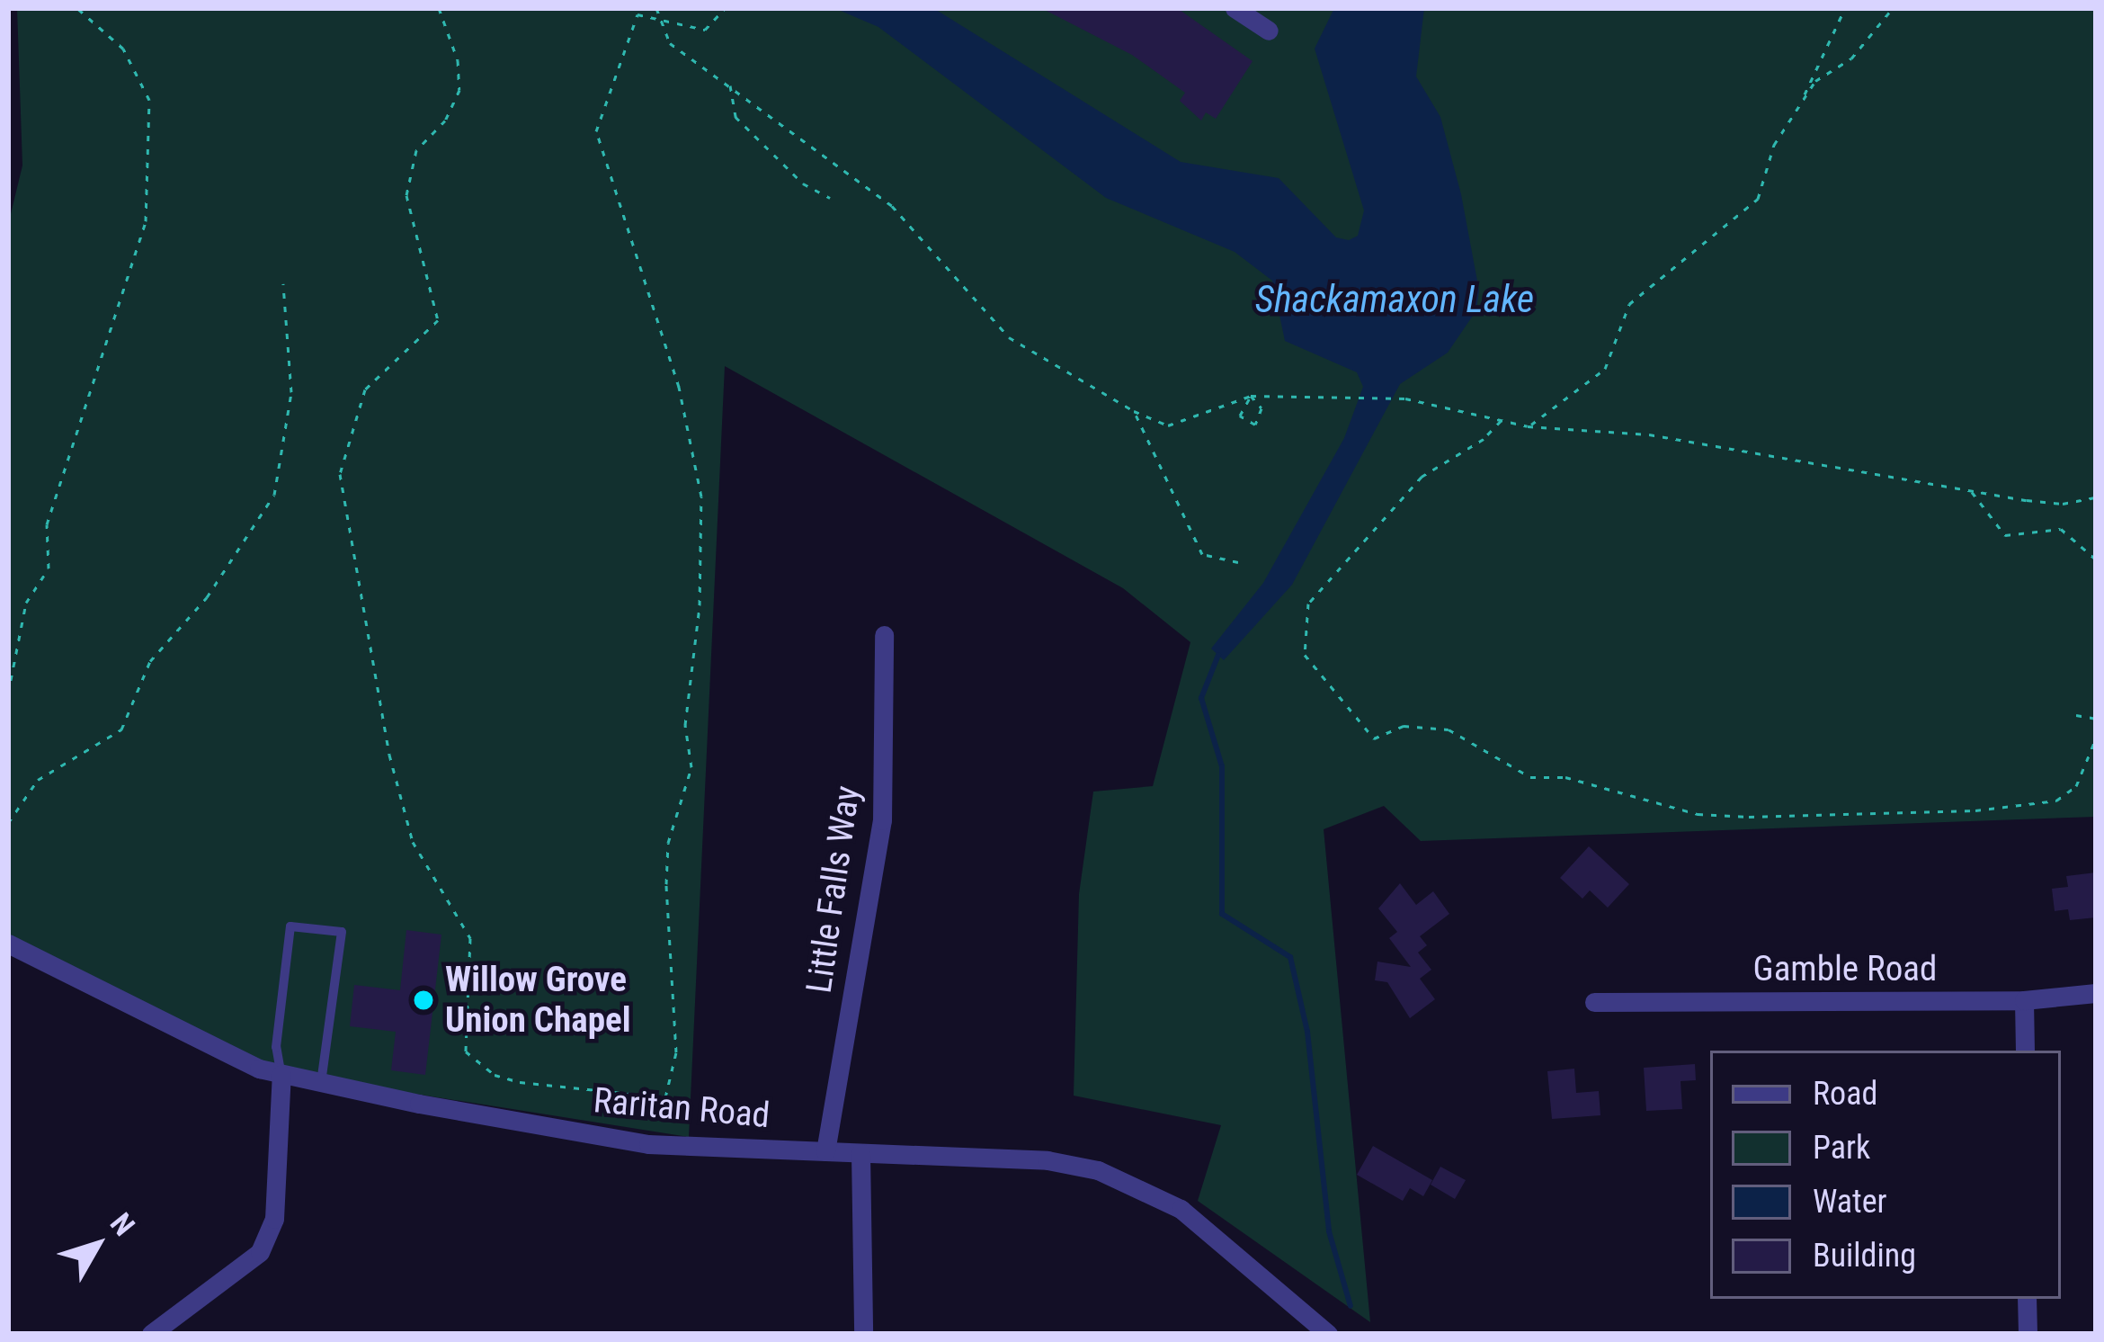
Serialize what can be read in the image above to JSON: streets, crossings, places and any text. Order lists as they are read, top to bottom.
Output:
{
  "streets": {
    "street": ["Little Falls Way", "Gamble Road", "Raritan Road"]
  },
  "crossings": [
    ["Little Falls Way", "Raritan Road"]
  ],
  "water": ["Shackamaxon Lake"],
  "places": ["Willow Grove Union Chapel"],
  "legend": [
    "Road",
    "Park",
    "Water",
    "Building"
  ],
  "north": "top right"
}
